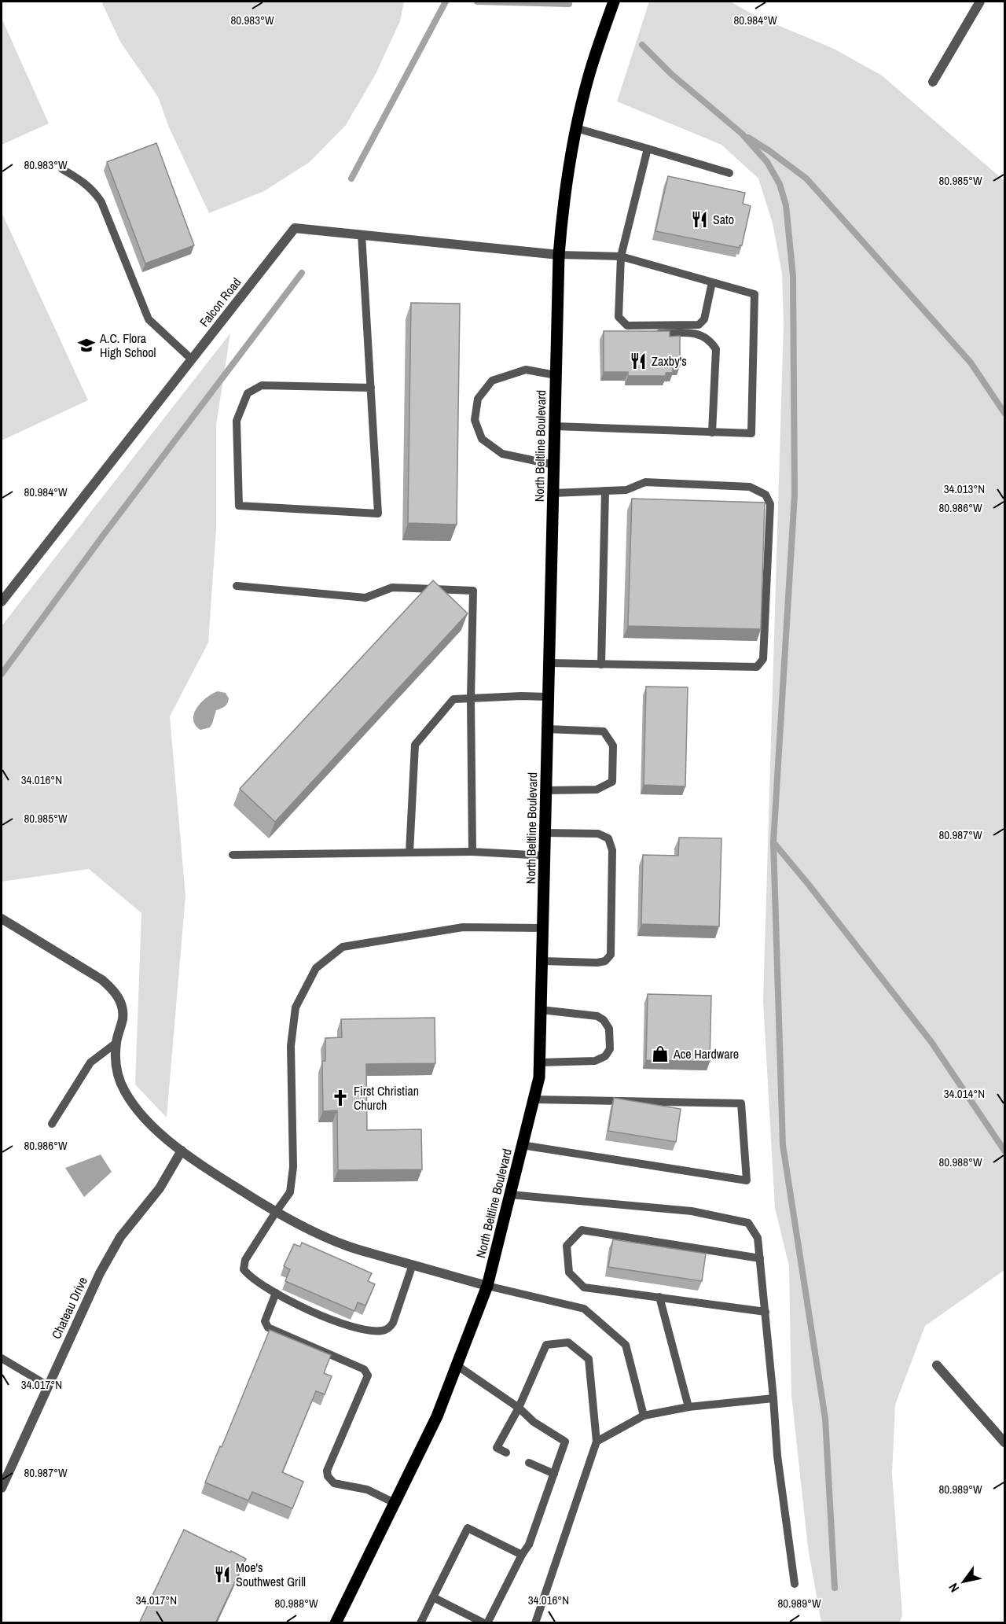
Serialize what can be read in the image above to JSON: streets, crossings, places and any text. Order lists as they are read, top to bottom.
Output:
{
  "streets": {
    "main road": ["North Beltline Boulevard"],
    "street": ["Falcon Road", "Chateau Drive"]
  },
  "crossings": [
    ["Falcon Road", "North Beltline Boulevard"]
  ],
  "places": {
    "restaurant": ["Sato", "Zaxby's", "Moe's Southwest Grill"],
    "school or university": ["A.C. Flora High School"],
    "shop": ["Ace Hardware"],
    "church": ["First Christian Church"]
  },
  "north": "bottom left",
  "coordinates": [
    "80.983°W",
    "80.984°W",
    "80.985°W",
    "34.013°N",
    "80.986°W",
    "34.016°N",
    "80.987°W",
    "34.014°N",
    "80.988°W",
    "34.017°N",
    "80.989°W"
  ]
}
